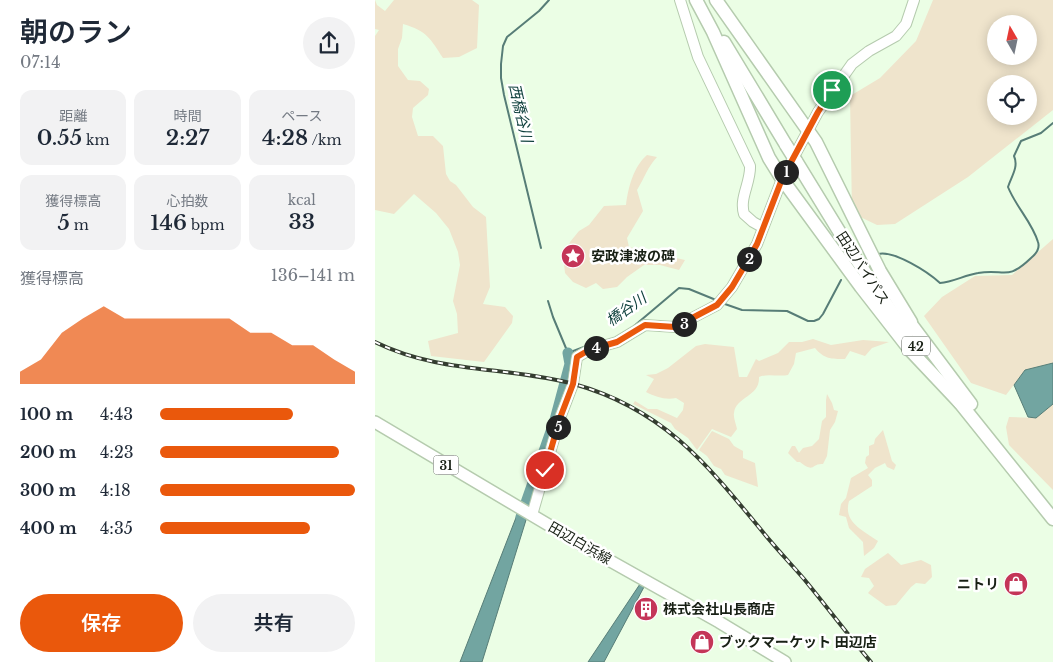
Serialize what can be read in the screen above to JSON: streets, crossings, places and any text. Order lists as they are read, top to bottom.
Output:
{
  "streets": {
    "highway": ["田辺バイパス", "42"],
    "main road": ["31", "田辺白浜線"]
  },
  "water": ["西橋谷川", "橋谷川"],
  "places": {
    "place": ["安政津波の碑"],
    "shop": ["ニトリ", "ブックマーケット 田辺店"],
    "building": ["株式会社山長商店"]
  },
  "north": "top",
  "page": {
    "heading": ["朝のラン", "07:14"],
    "stats": [
      ["距離", "0.55 km"],
      ["時間", "2:27"],
      ["ペース", "4:28 /km"],
      ["獲得標高", "5 m"],
      ["心拍数", "146 bpm"],
      ["kcal", "33"]
    ],
    "pins": [
      "1",
      "2",
      "3",
      "4",
      "5"
    ],
    "chart": ["獲得標高", "136–141 m"],
    "list": [
      {
        "name": "100 m",
        "note": "4:43"
      },
      {
        "name": "200 m",
        "note": "4:23"
      },
      {
        "name": "300 m",
        "note": "4:18"
      },
      {
        "name": "400 m",
        "note": "4:35"
      }
    ],
    "buttons": ["保存", "共有"]
  }
}
